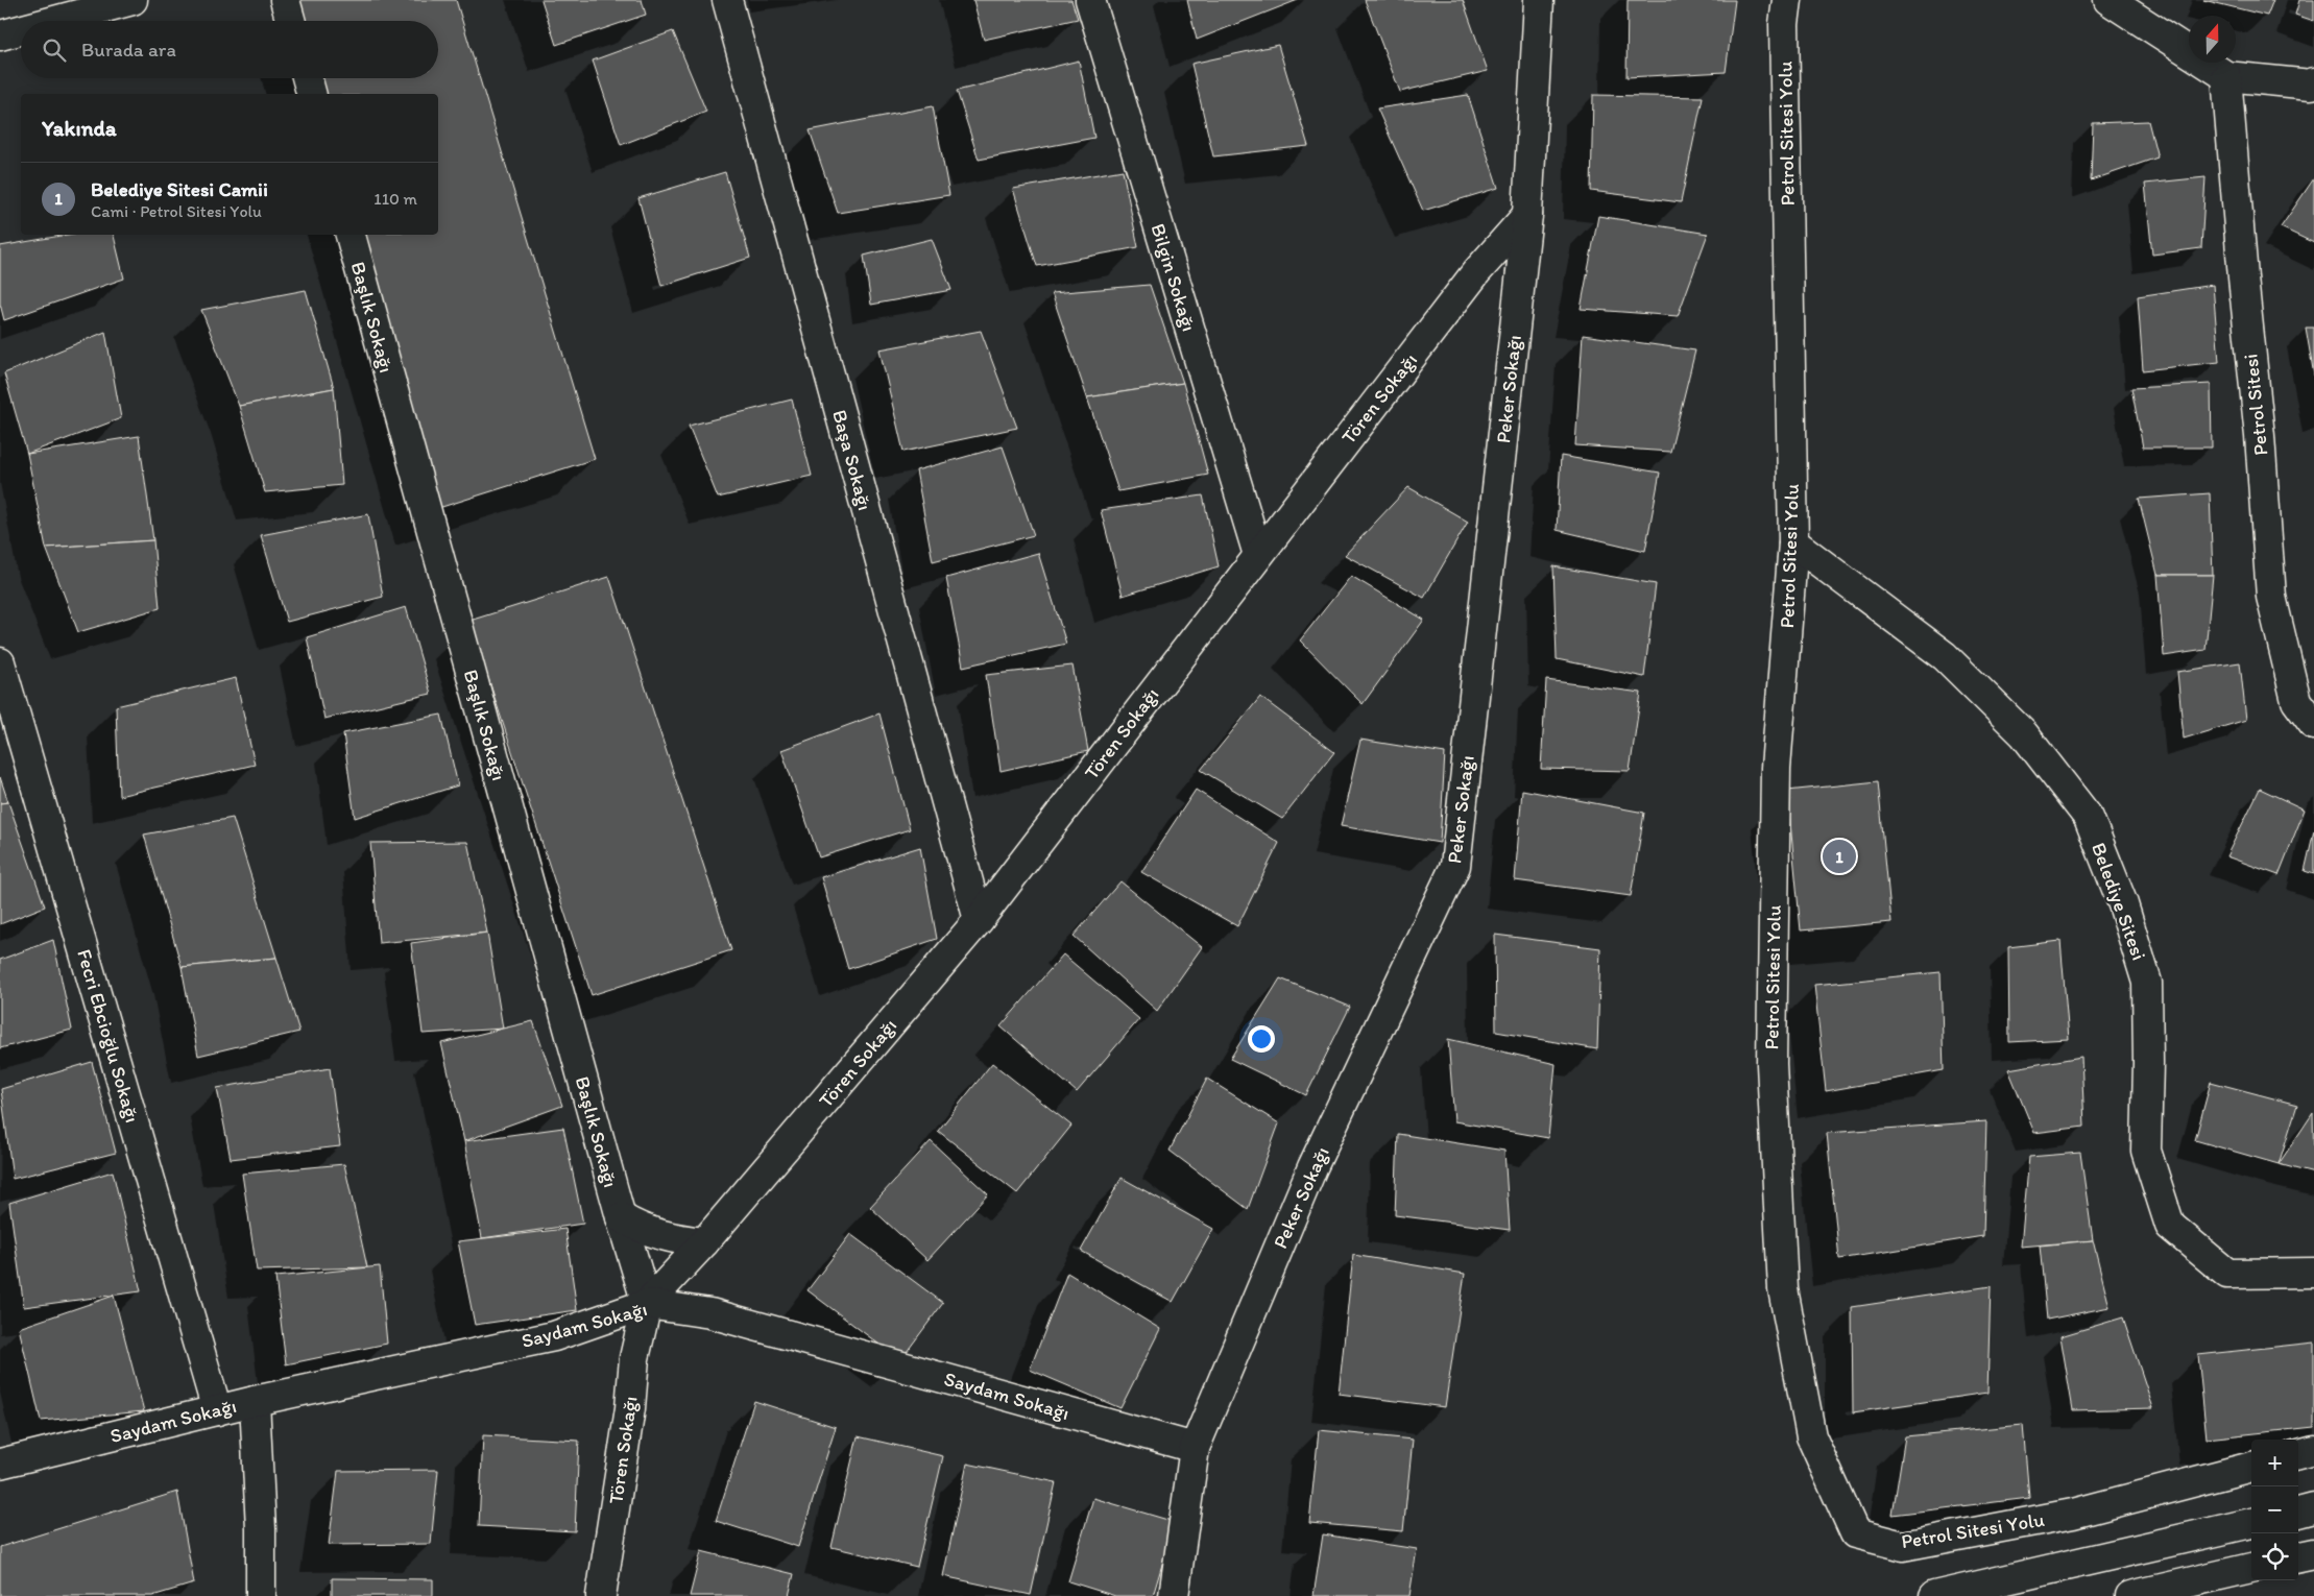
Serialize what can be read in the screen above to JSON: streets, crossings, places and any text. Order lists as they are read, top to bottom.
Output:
{
  "streets": {
    "street": [
      "Petrol Sitesi Yolu",
      "Bilgin Sokağı",
      "Başlık Sokağı",
      "Peker Sokağı",
      "Tören Sokağı",
      "Petrol Sitesi",
      "Başa Sokağı",
      "Belediye Sitesi",
      "Fecri Ebcioğlu Sokağı",
      "Saydam Sokağı"
    ]
  },
  "crossings": [
    ["Petrol Sitesi Yolu", "Belediye Sitesi"],
    ["Bilgin Sokağı", "Tören Sokağı"],
    ["Başlık Sokağı", "Tören Sokağı"],
    ["Başlık Sokağı", "Saydam Sokağı"],
    ["Peker Sokağı", "Tören Sokağı"],
    ["Peker Sokağı", "Saydam Sokağı"],
    ["Tören Sokağı", "Başa Sokağı"],
    ["Tören Sokağı", "Saydam Sokağı"],
    ["Fecri Ebcioğlu Sokağı", "Saydam Sokağı"]
  ],
  "north": "top",
  "page": {
    "search": "Burada ara",
    "heading": "Yakında",
    "list": [
      {
        "mark": "1",
        "name": "Belediye Sitesi Camii",
        "note": "Cami · Petrol Sitesi Yolu",
        "value": "110 m"
      }
    ],
    "pins": "1",
    "map_buttons": ["+", "−"]
  }
}
